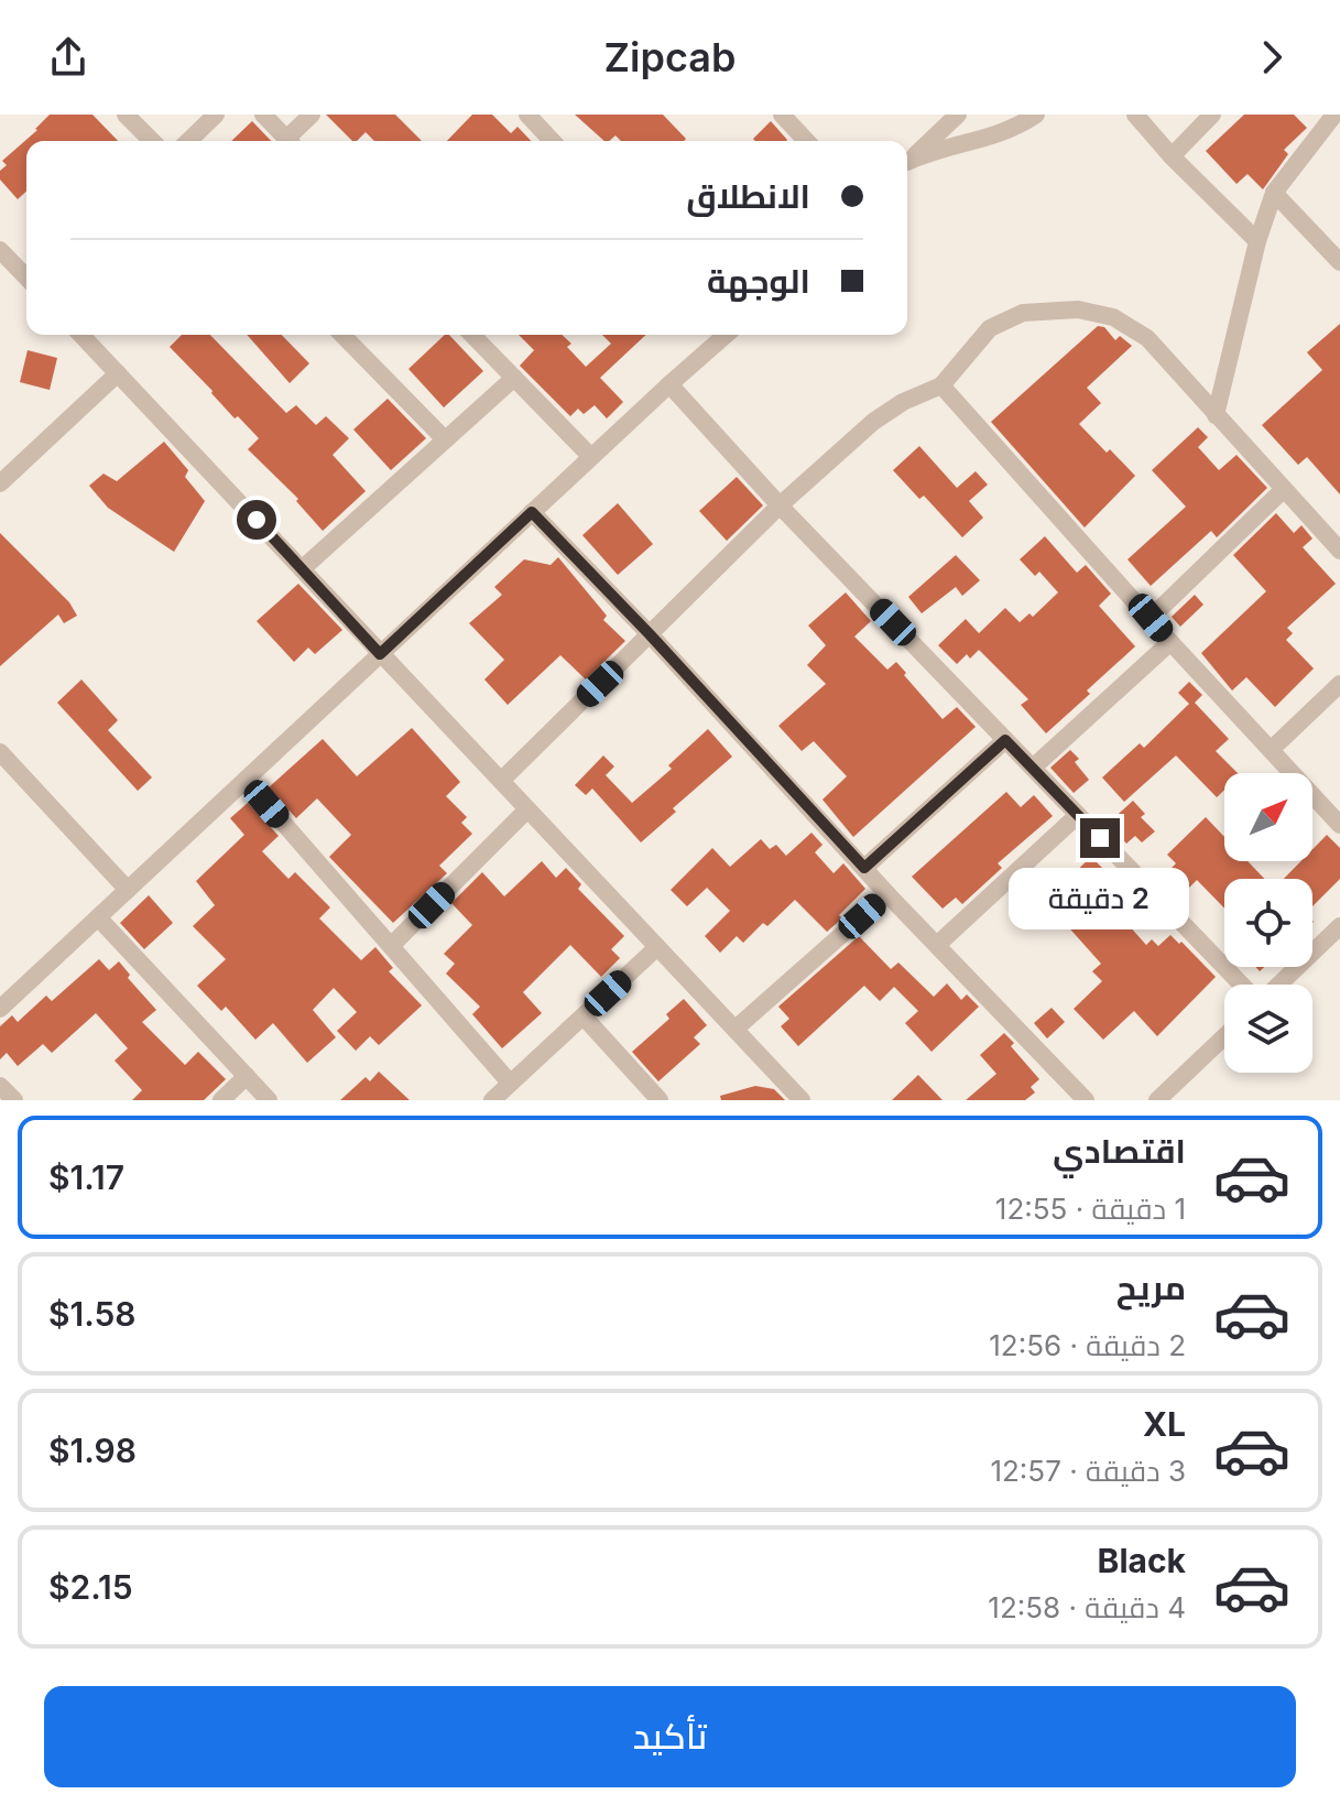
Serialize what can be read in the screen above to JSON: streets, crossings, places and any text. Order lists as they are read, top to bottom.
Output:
{
  "north": "top right",
  "page": {
    "header": "Zipcab",
    "banner": ["الانطلاق", "الوجهة"],
    "bubble": "2 دقيقة",
    "list": [
      {
        "name": "اقتصادي",
        "note": "1 دقيقة · 12:55",
        "value": "$1.17"
      },
      {
        "name": "مريح",
        "note": "2 دقيقة · 12:56",
        "value": "$1.58"
      },
      {
        "name": "XL",
        "note": "3 دقيقة · 12:57",
        "value": "$1.98"
      },
      {
        "name": "Black",
        "note": "4 دقيقة · 12:58",
        "value": "$2.15"
      }
    ],
    "buttons": "تأكيد"
  }
}
